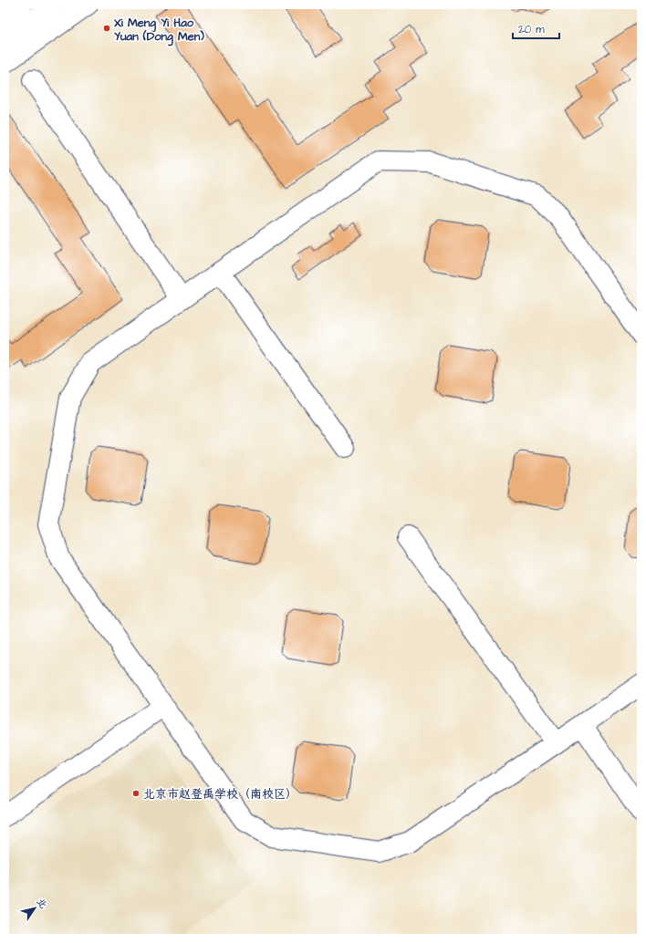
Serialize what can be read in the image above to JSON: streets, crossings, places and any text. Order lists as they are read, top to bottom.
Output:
{
  "places": ["Xi Meng Yi Hao Yuan (Dong Men)", "北京市赵登禹学校（南校区）"],
  "scale_bar": "20 m",
  "north": "top right"
}
